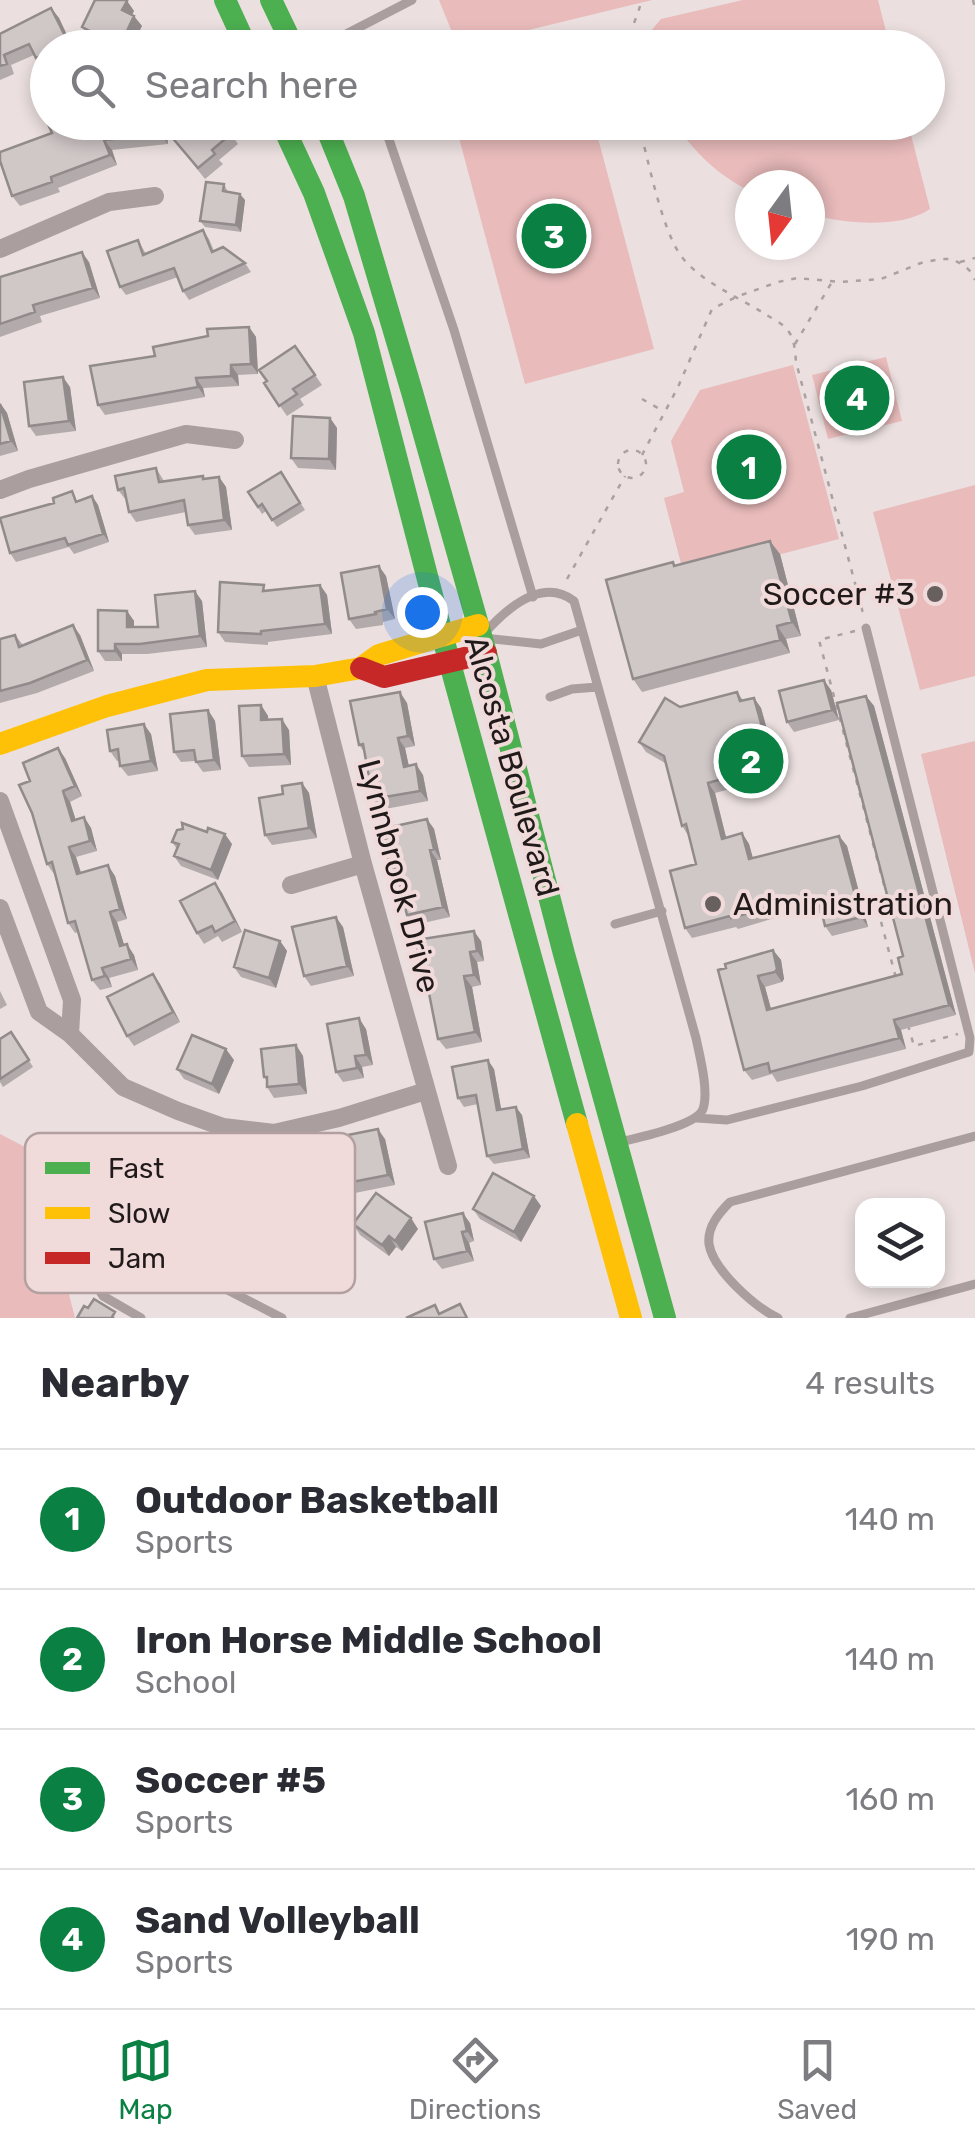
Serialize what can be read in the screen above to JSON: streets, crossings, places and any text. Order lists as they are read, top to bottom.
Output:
{
  "streets": {
    "main road": ["Alcosta Boulevard"],
    "street": ["Lynnbrook Drive"]
  },
  "places": ["Soccer #3", "Administration"],
  "legend": ["Fast", "Slow", "Jam"],
  "north": "bottom",
  "page": {
    "search": "Search here",
    "pins": [
      "3",
      "4",
      "1",
      "2"
    ],
    "heading": ["Nearby", "4 results"],
    "list": [
      {
        "mark": "1",
        "name": "Outdoor Basketball",
        "note": "Sports",
        "value": "140 m"
      },
      {
        "mark": "2",
        "name": "Iron Horse Middle School",
        "note": "School",
        "value": "140 m"
      },
      {
        "mark": "3",
        "name": "Soccer #5",
        "note": "Sports",
        "value": "160 m"
      },
      {
        "mark": "4",
        "name": "Sand Volleyball",
        "note": "Sports",
        "value": "190 m"
      }
    ],
    "nav": ["Map", "Directions", "Saved"]
  }
}
